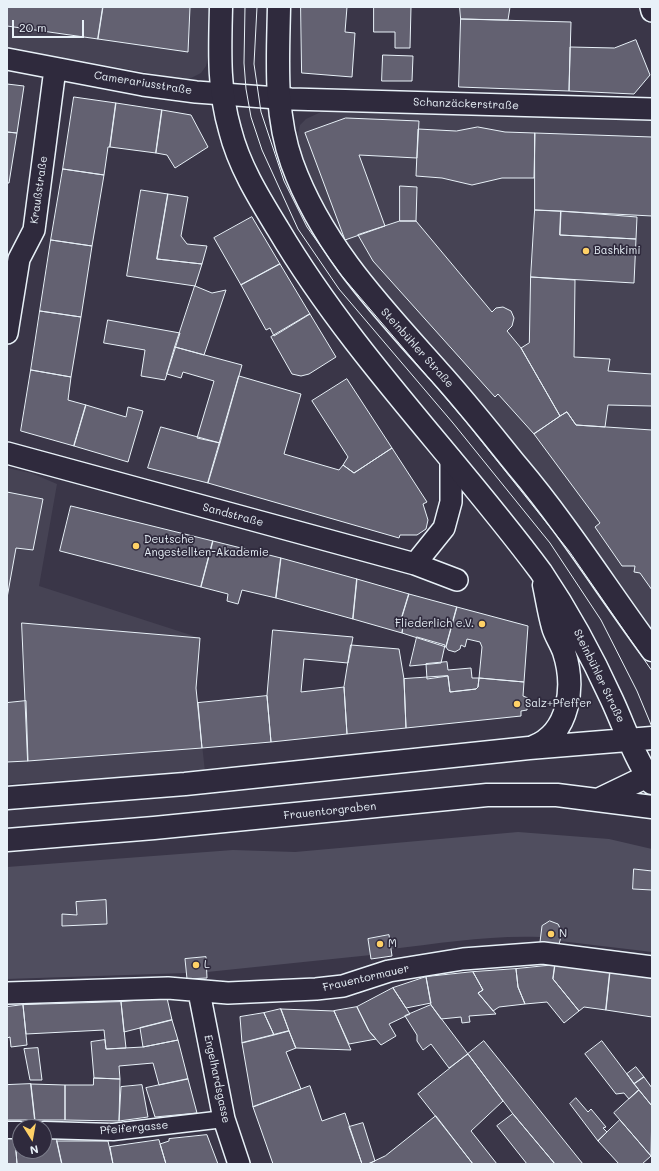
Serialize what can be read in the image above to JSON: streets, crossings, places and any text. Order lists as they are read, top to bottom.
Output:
{
  "streets": {
    "main road": ["Steinbühler Straße", "Frauentorgraben"],
    "street": [
      "Camerariusstraße",
      "Schanzäckerstraße",
      "Kraußstraße",
      "Sandstraße",
      "Frauentormauer",
      "Engelhardsgasse",
      "Pfeifergasse"
    ]
  },
  "crossings": [
    ["Camerariusstraße", "Schanzäckerstraße"],
    ["Camerariusstraße", "Kraußstraße"],
    ["Camerariusstraße", "Steinbühler Straße"],
    ["Schanzäckerstraße", "Steinbühler Straße"],
    ["Frauentormauer", "Engelhardsgasse"],
    ["Engelhardsgasse", "Pfeifergasse"]
  ],
  "places": [
    "Bashkimi",
    "Deutsche Angestellten-Akademie",
    "Fliederlich e.V.",
    "Salz+Pfeffer",
    "N",
    "M",
    "L"
  ],
  "scale_bar": "20 m",
  "north": "bottom"
}
